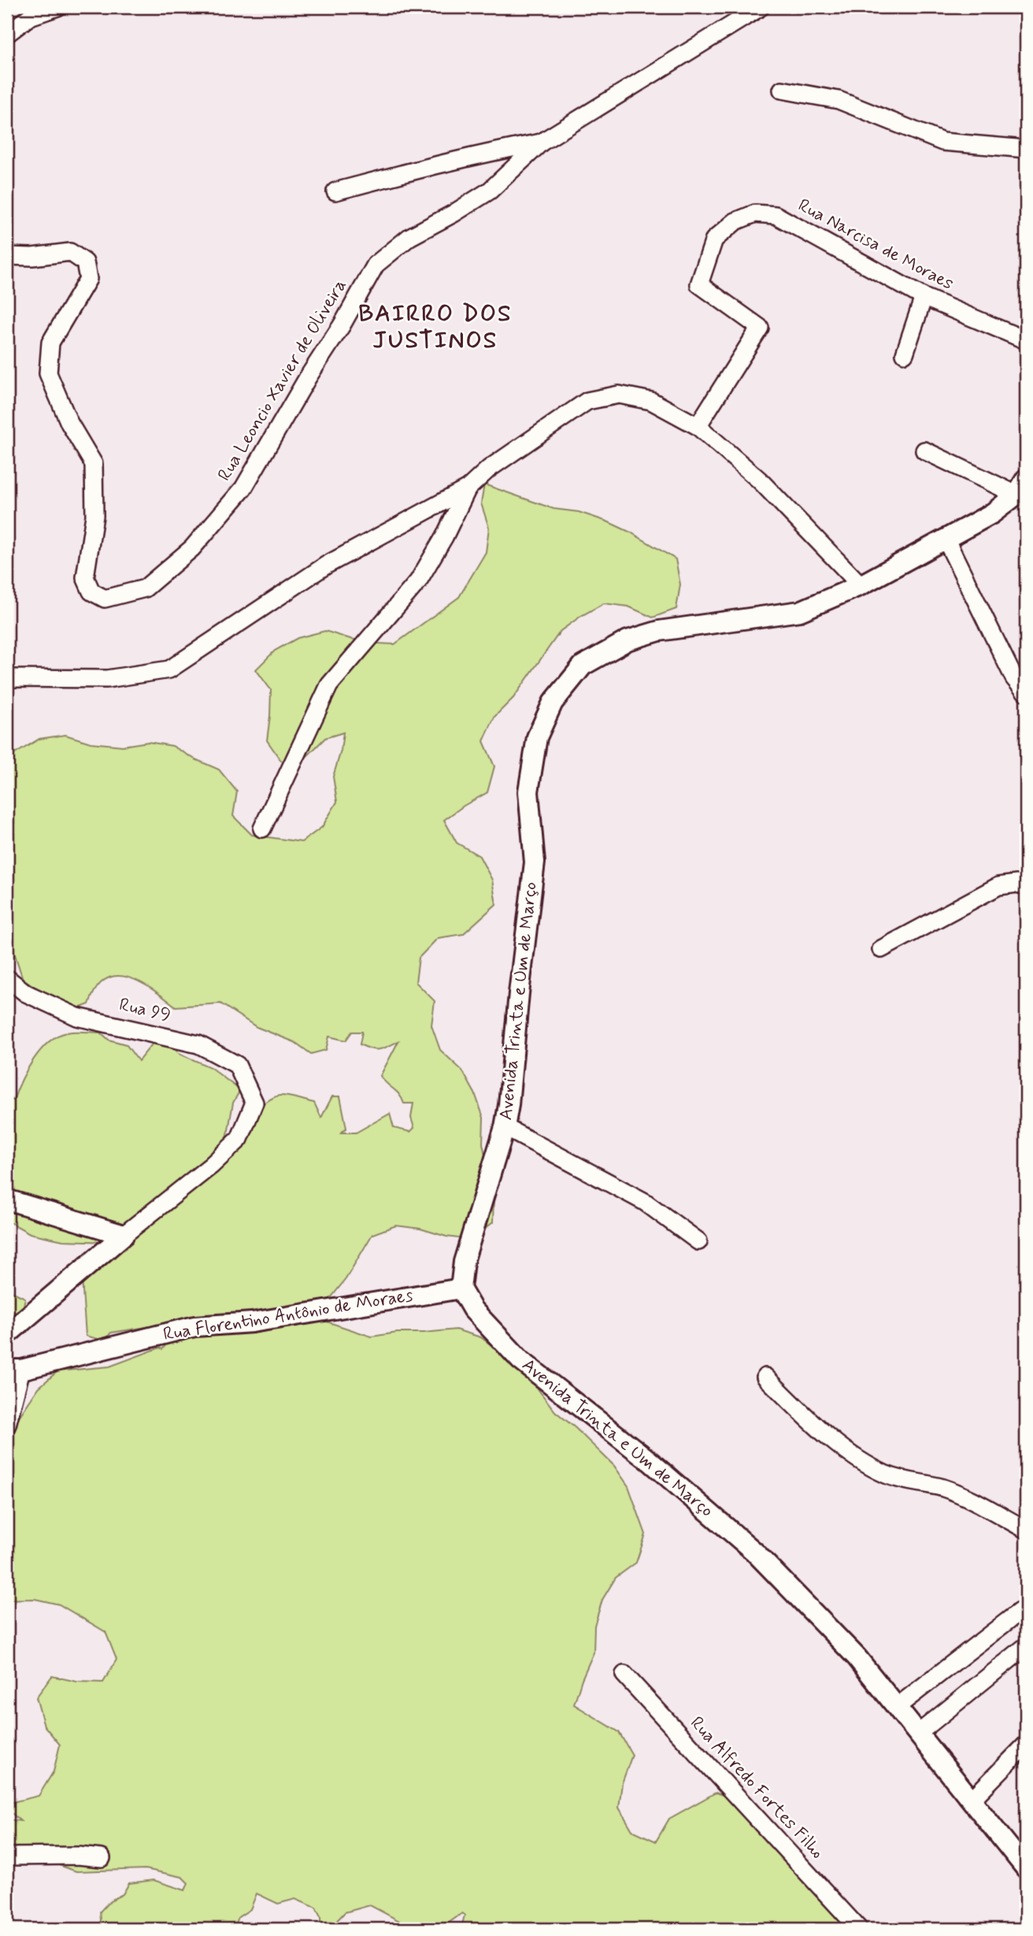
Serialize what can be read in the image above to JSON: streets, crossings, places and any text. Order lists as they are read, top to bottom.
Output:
{
  "streets": {
    "street": [
      "Rua Narcisa de Moraes",
      "Rua Leoncio Xavier de Oliveira",
      "Avenida Trinta e Um de Março",
      "Rua 99",
      "Rua Florentino Antônio de Moraes",
      "Rua Alfredo Fortes Filho"
    ]
  },
  "crossings": [
    ["Avenida Trinta e Um de Março", "Rua Florentino Antônio de Moraes"]
  ],
  "districts": ["BAIRRO DOS JUSTINOS"]
}
